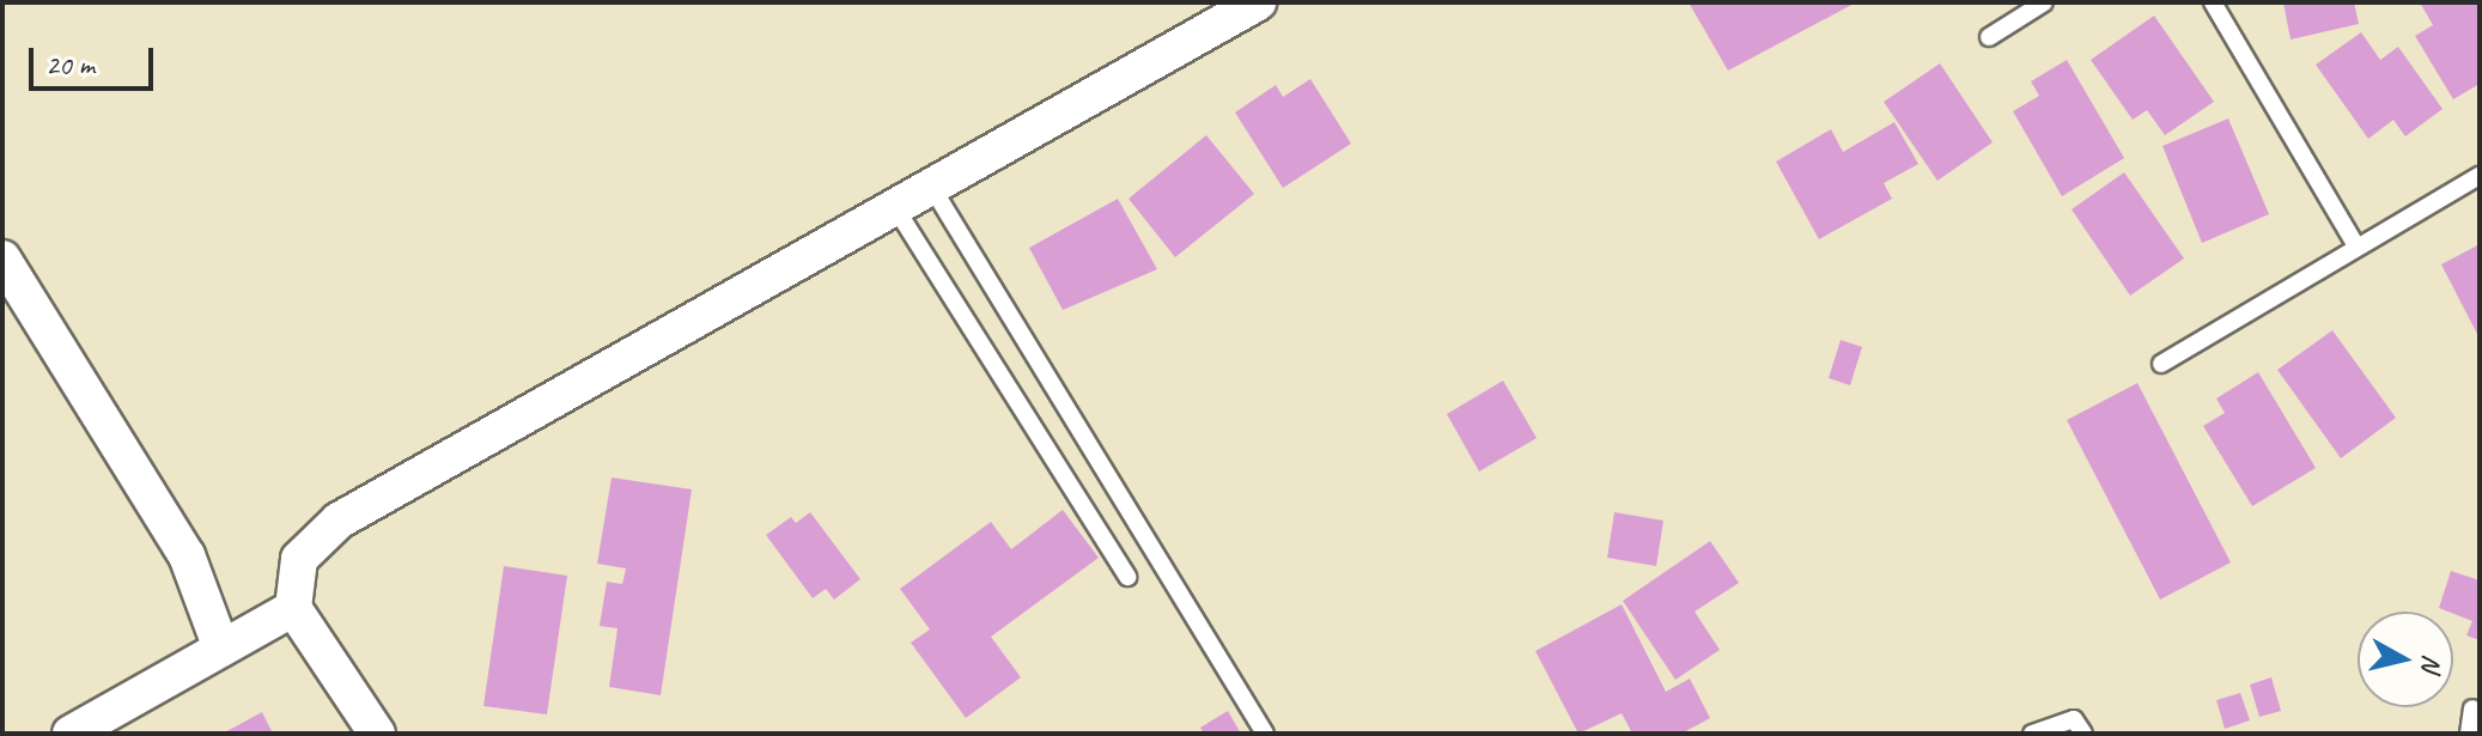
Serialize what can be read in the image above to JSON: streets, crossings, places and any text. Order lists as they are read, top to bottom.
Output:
{
  "scale_bar": "20 m",
  "north": "right"
}
